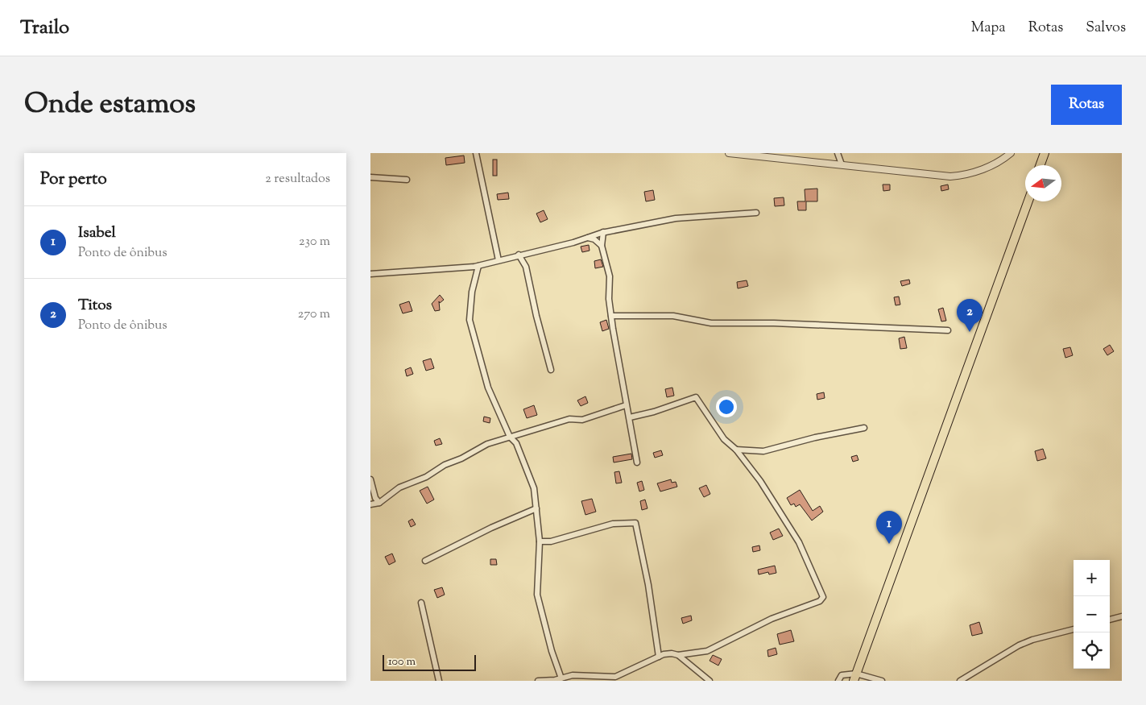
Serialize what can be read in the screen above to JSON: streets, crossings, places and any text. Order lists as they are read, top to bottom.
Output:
{
  "scale_bar": "100 m",
  "north": "left",
  "page": {
    "header": "Trailo",
    "nav": ["Mapa", "Rotas", "Salvos"],
    "title": "Onde estamos",
    "buttons": "Rotas",
    "heading": ["Por perto", "2 resultados"],
    "list": [
      {
        "mark": "1",
        "name": "Isabel",
        "note": "Ponto de ônibus",
        "value": "230 m"
      },
      {
        "mark": "2",
        "name": "Titos",
        "note": "Ponto de ônibus",
        "value": "270 m"
      }
    ],
    "pins": ["2", "1"],
    "map_buttons": ["+", "−"],
    "scale": "100 m"
  }
}
